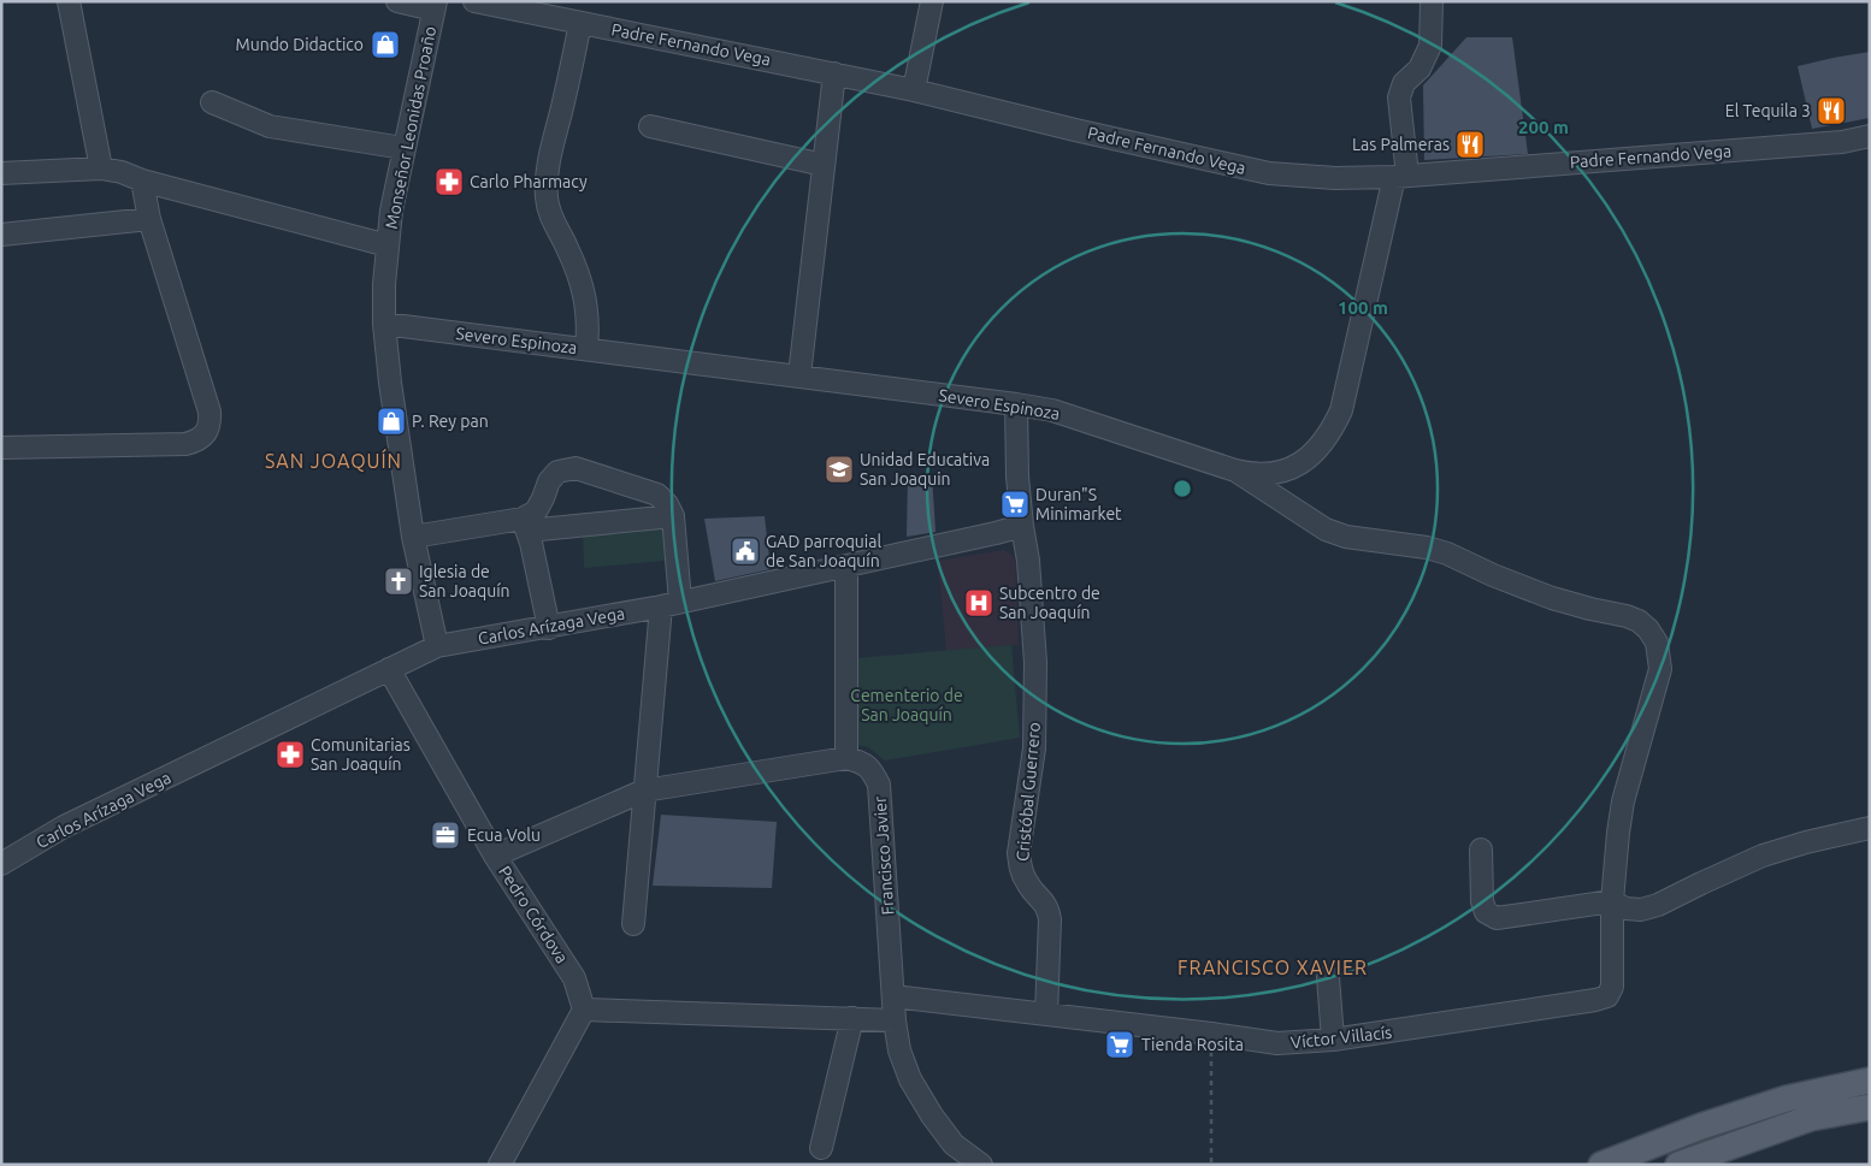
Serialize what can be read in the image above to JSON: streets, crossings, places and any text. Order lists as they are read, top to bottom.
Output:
{
  "streets": {
    "street": [
      "Padre Fernando Vega",
      "Monseñor Leonidas Proaño",
      "Severo Espinoza",
      "Carlos Arízaga Vega",
      "Cristóbal Guerrero",
      "Francisco Javier",
      "Pedro Córdova",
      "Víctor Villacís"
    ]
  },
  "crossings": [
    ["Padre Fernando Vega", "Severo Espinoza"],
    ["Monseñor Leonidas Proaño", "Severo Espinoza"],
    ["Monseñor Leonidas Proaño", "Carlos Arízaga Vega"],
    ["Carlos Arízaga Vega", "Cristóbal Guerrero"],
    ["Carlos Arízaga Vega", "Pedro Córdova"],
    ["Cristóbal Guerrero", "Víctor Villacís"],
    ["Francisco Javier", "Víctor Villacís"]
  ],
  "districts": ["SAN JOAQUÍN", "FRANCISCO XAVIER"],
  "parks": ["Cementerio de San Joaquín"],
  "places": {
    "shop": ["Mundo Didactico", "P. Rey pan"],
    "restaurant": ["El Tequila 3", "Las Palmeras"],
    "pharmacy": ["Carlo Pharmacy", "Comunitarias San Joaquín"],
    "school or university": ["Unidad Educativa San Joaquin"],
    "supermarket": ["Duran\"S Minimarket", "Tienda Rosita"],
    "public building": ["GAD parroquial de San Joaquín"],
    "church": ["Iglesia de San Joaquín"],
    "hospital": ["Subcentro de San Joaquín"],
    "office": ["Ecua Volu"]
  },
  "rings": ["200 m", "100 m"]
}
